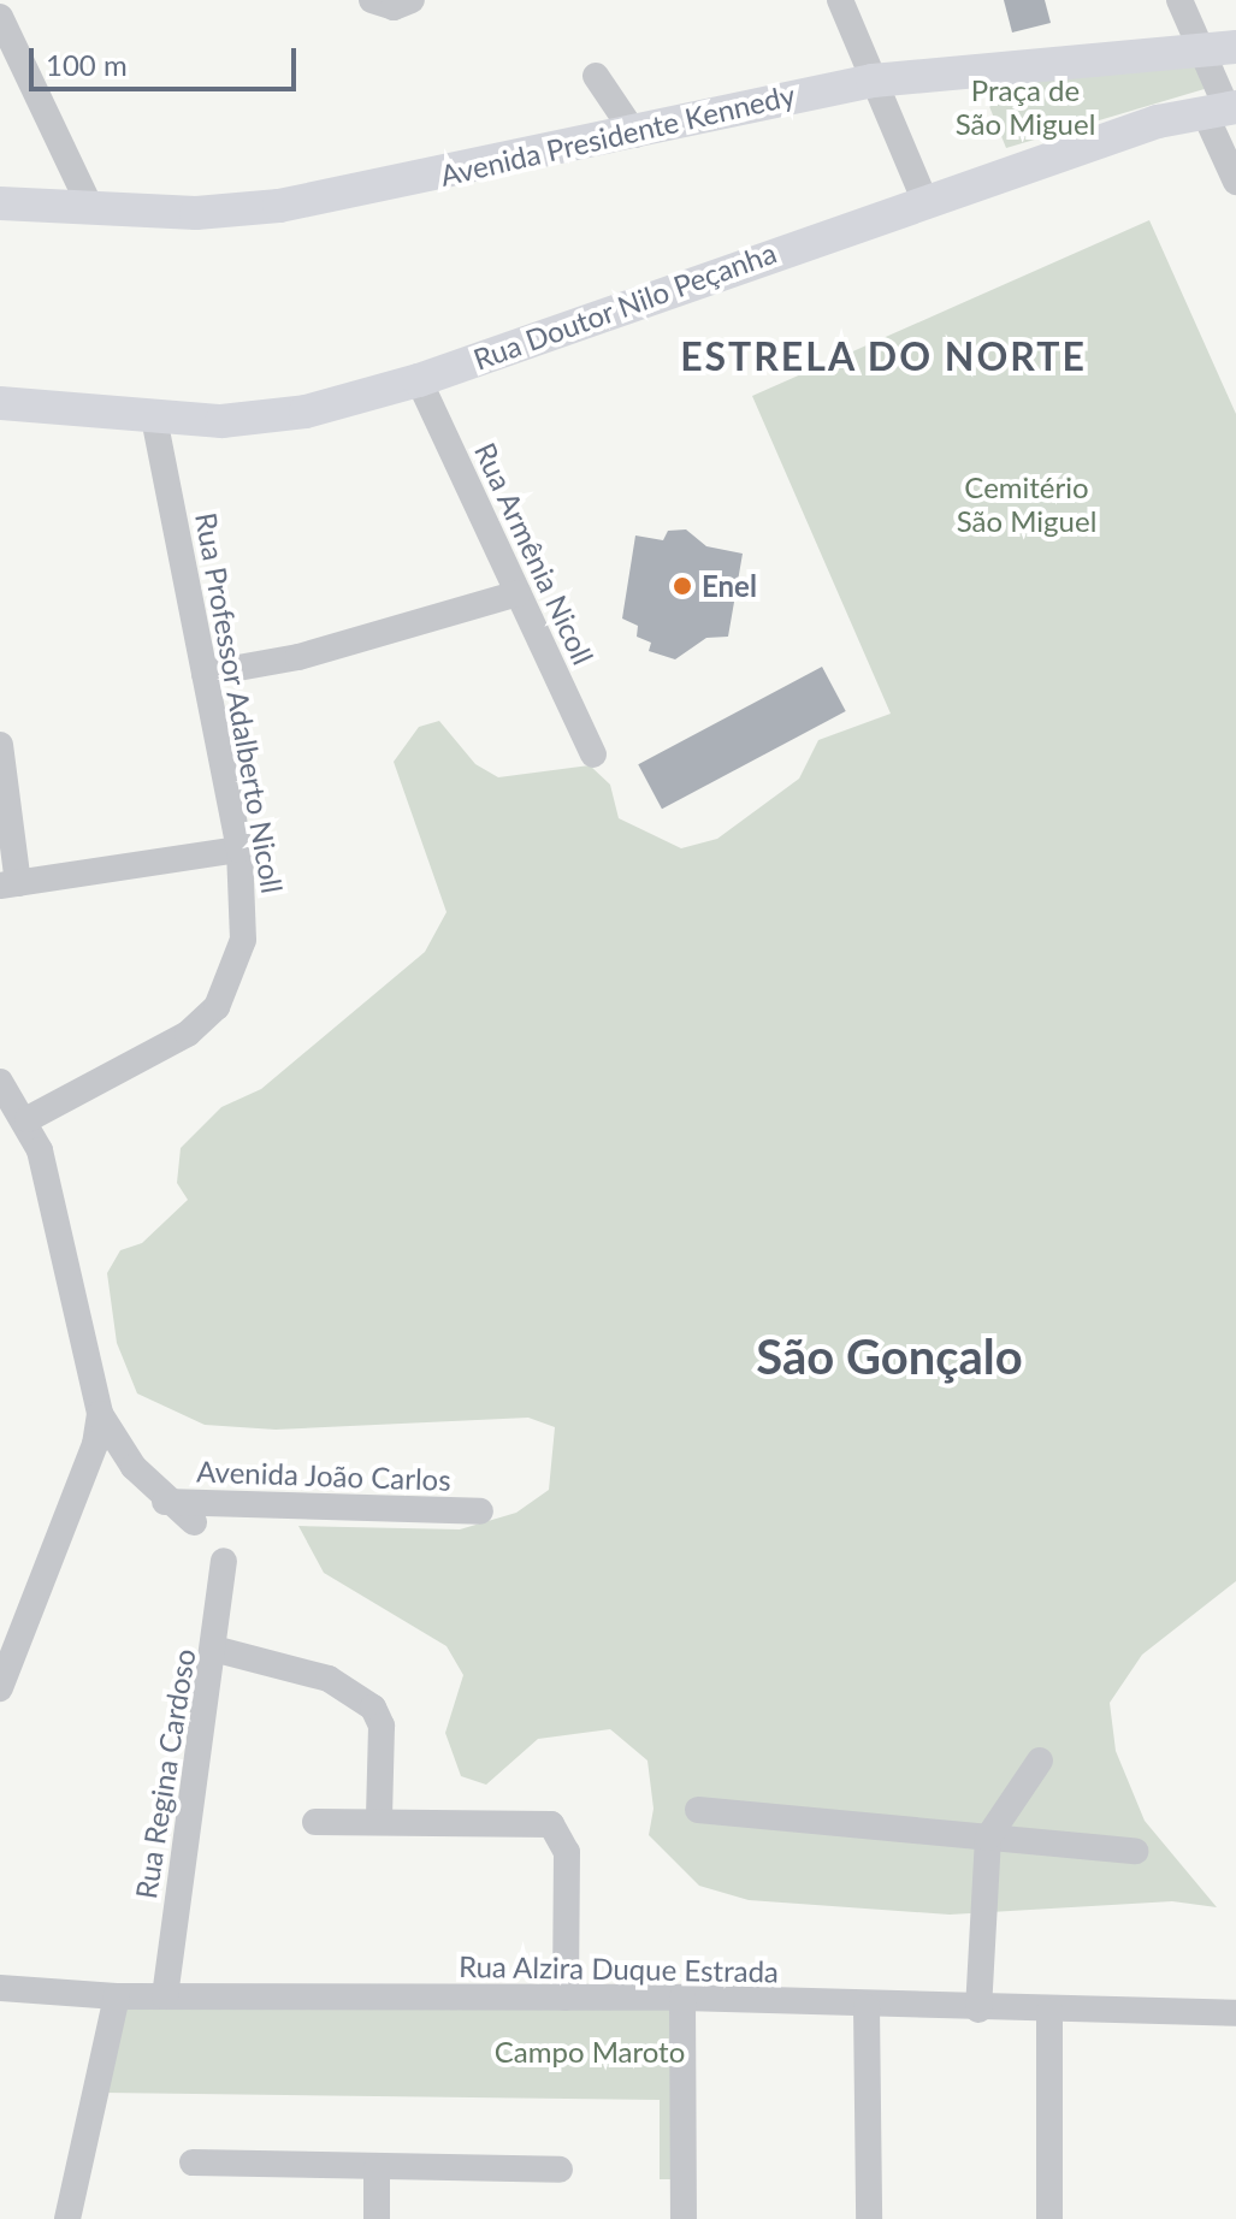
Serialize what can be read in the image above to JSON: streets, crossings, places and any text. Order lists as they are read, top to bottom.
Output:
{
  "streets": {
    "main road": ["Avenida Presidente Kennedy", "Rua Doutor Nilo Peçanha"],
    "street": [
      "Rua Armênia Nicoll",
      "Rua Professor Adalberto Nicoll",
      "Avenida João Carlos",
      "Rua Regina Cardoso",
      "Rua Alzira Duque Estrada"
    ]
  },
  "crossings": [
    ["Rua Doutor Nilo Peçanha", "Rua Armênia Nicoll"],
    ["Rua Doutor Nilo Peçanha", "Rua Professor Adalberto Nicoll"],
    ["Rua Regina Cardoso", "Rua Alzira Duque Estrada"]
  ],
  "districts": ["ESTRELA DO NORTE", "São Gonçalo"],
  "parks": ["Praça de São Miguel", "Cemitério São Miguel", "Campo Maroto"],
  "places": ["Enel"],
  "scale_bar": "100 m"
}
